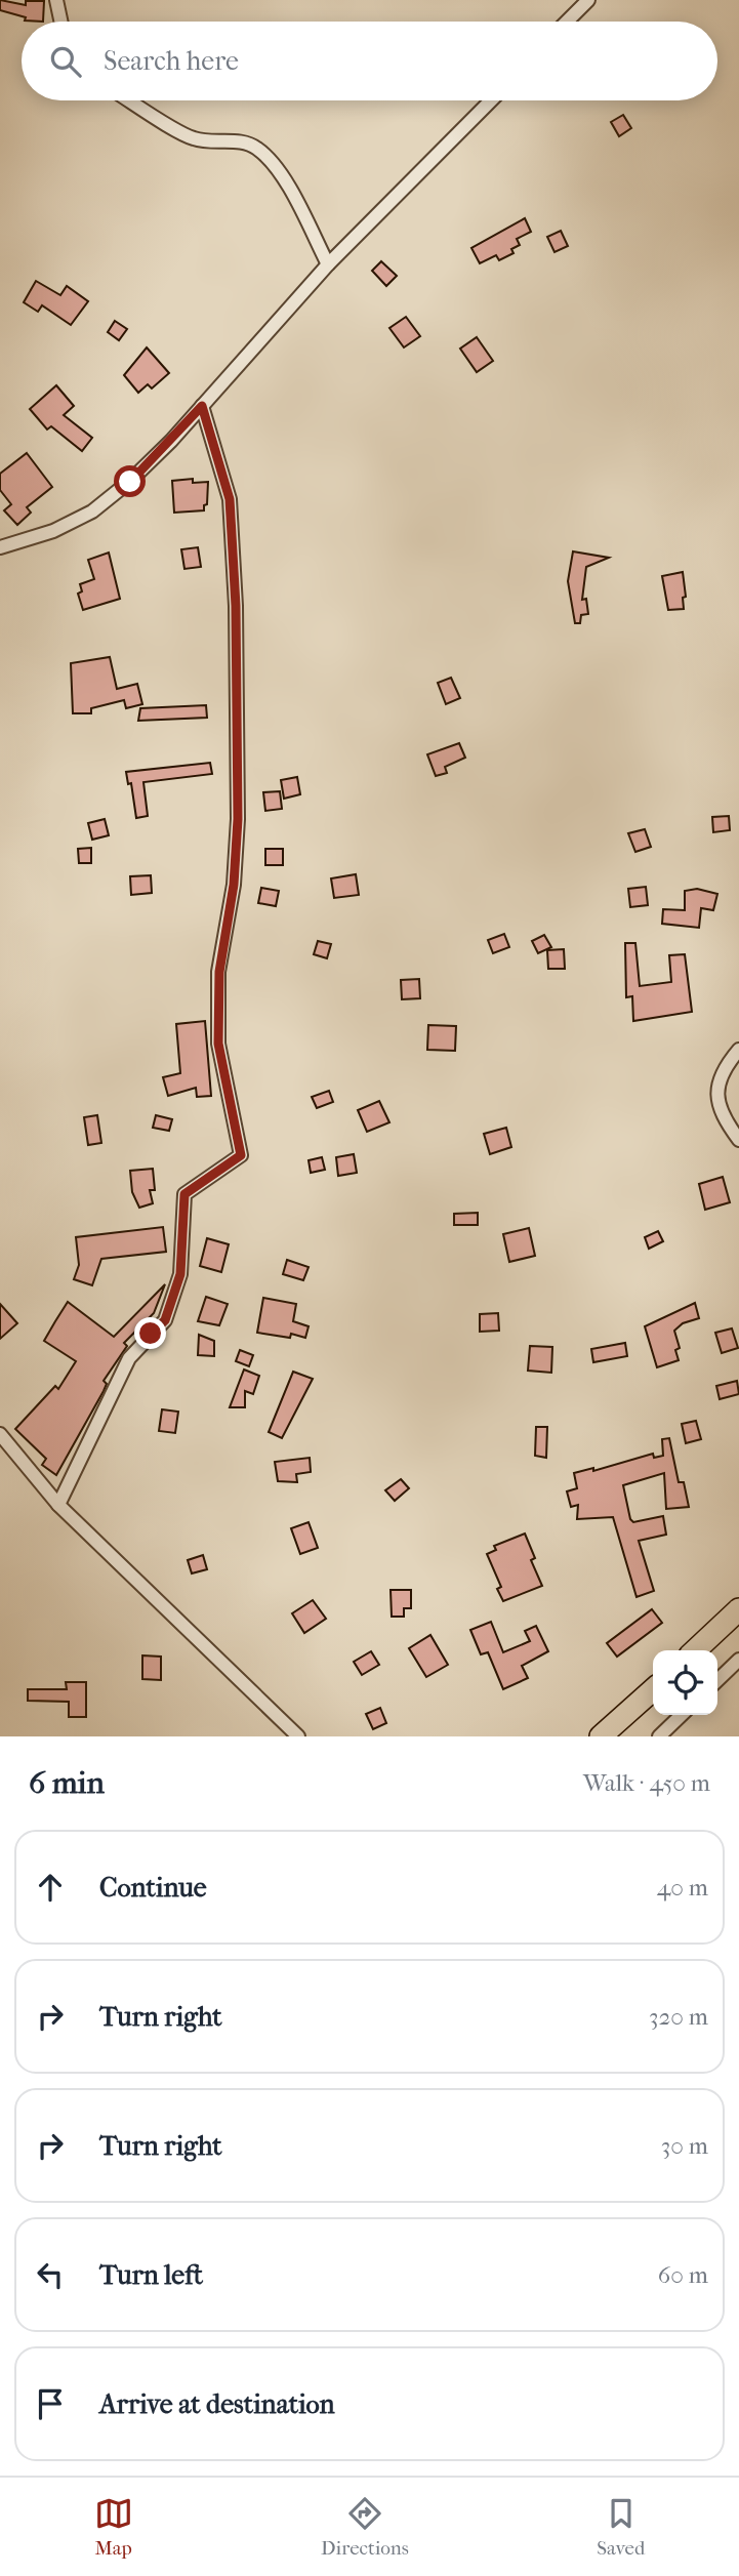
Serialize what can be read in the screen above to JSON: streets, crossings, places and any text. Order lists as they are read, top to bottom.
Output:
{
  "page": {
    "search": "Search here",
    "heading": ["6 min", "Walk · 450 m"],
    "list": [
      ["Continue", "40 m"],
      ["Turn right", "320 m"],
      ["Turn right", "30 m"],
      ["Turn left", "60 m"],
      "Arrive at destination"
    ],
    "nav": ["Map", "Directions", "Saved"]
  }
}
